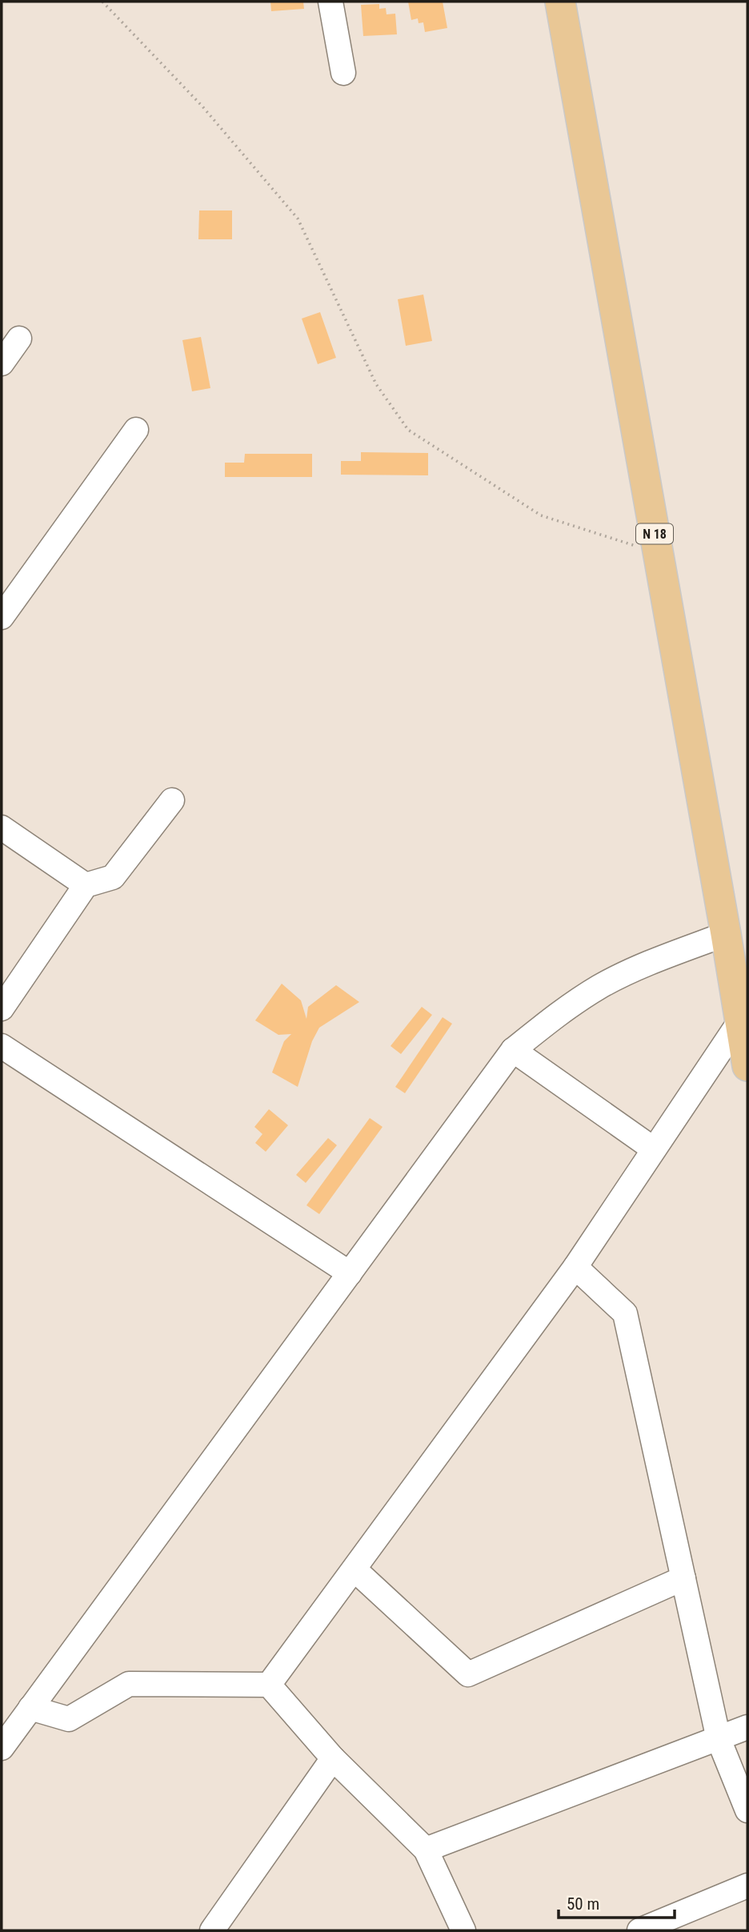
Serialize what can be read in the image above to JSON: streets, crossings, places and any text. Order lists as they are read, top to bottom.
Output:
{
  "streets": {
    "main road": ["N 18"]
  },
  "scale_bar": "50 m"
}
